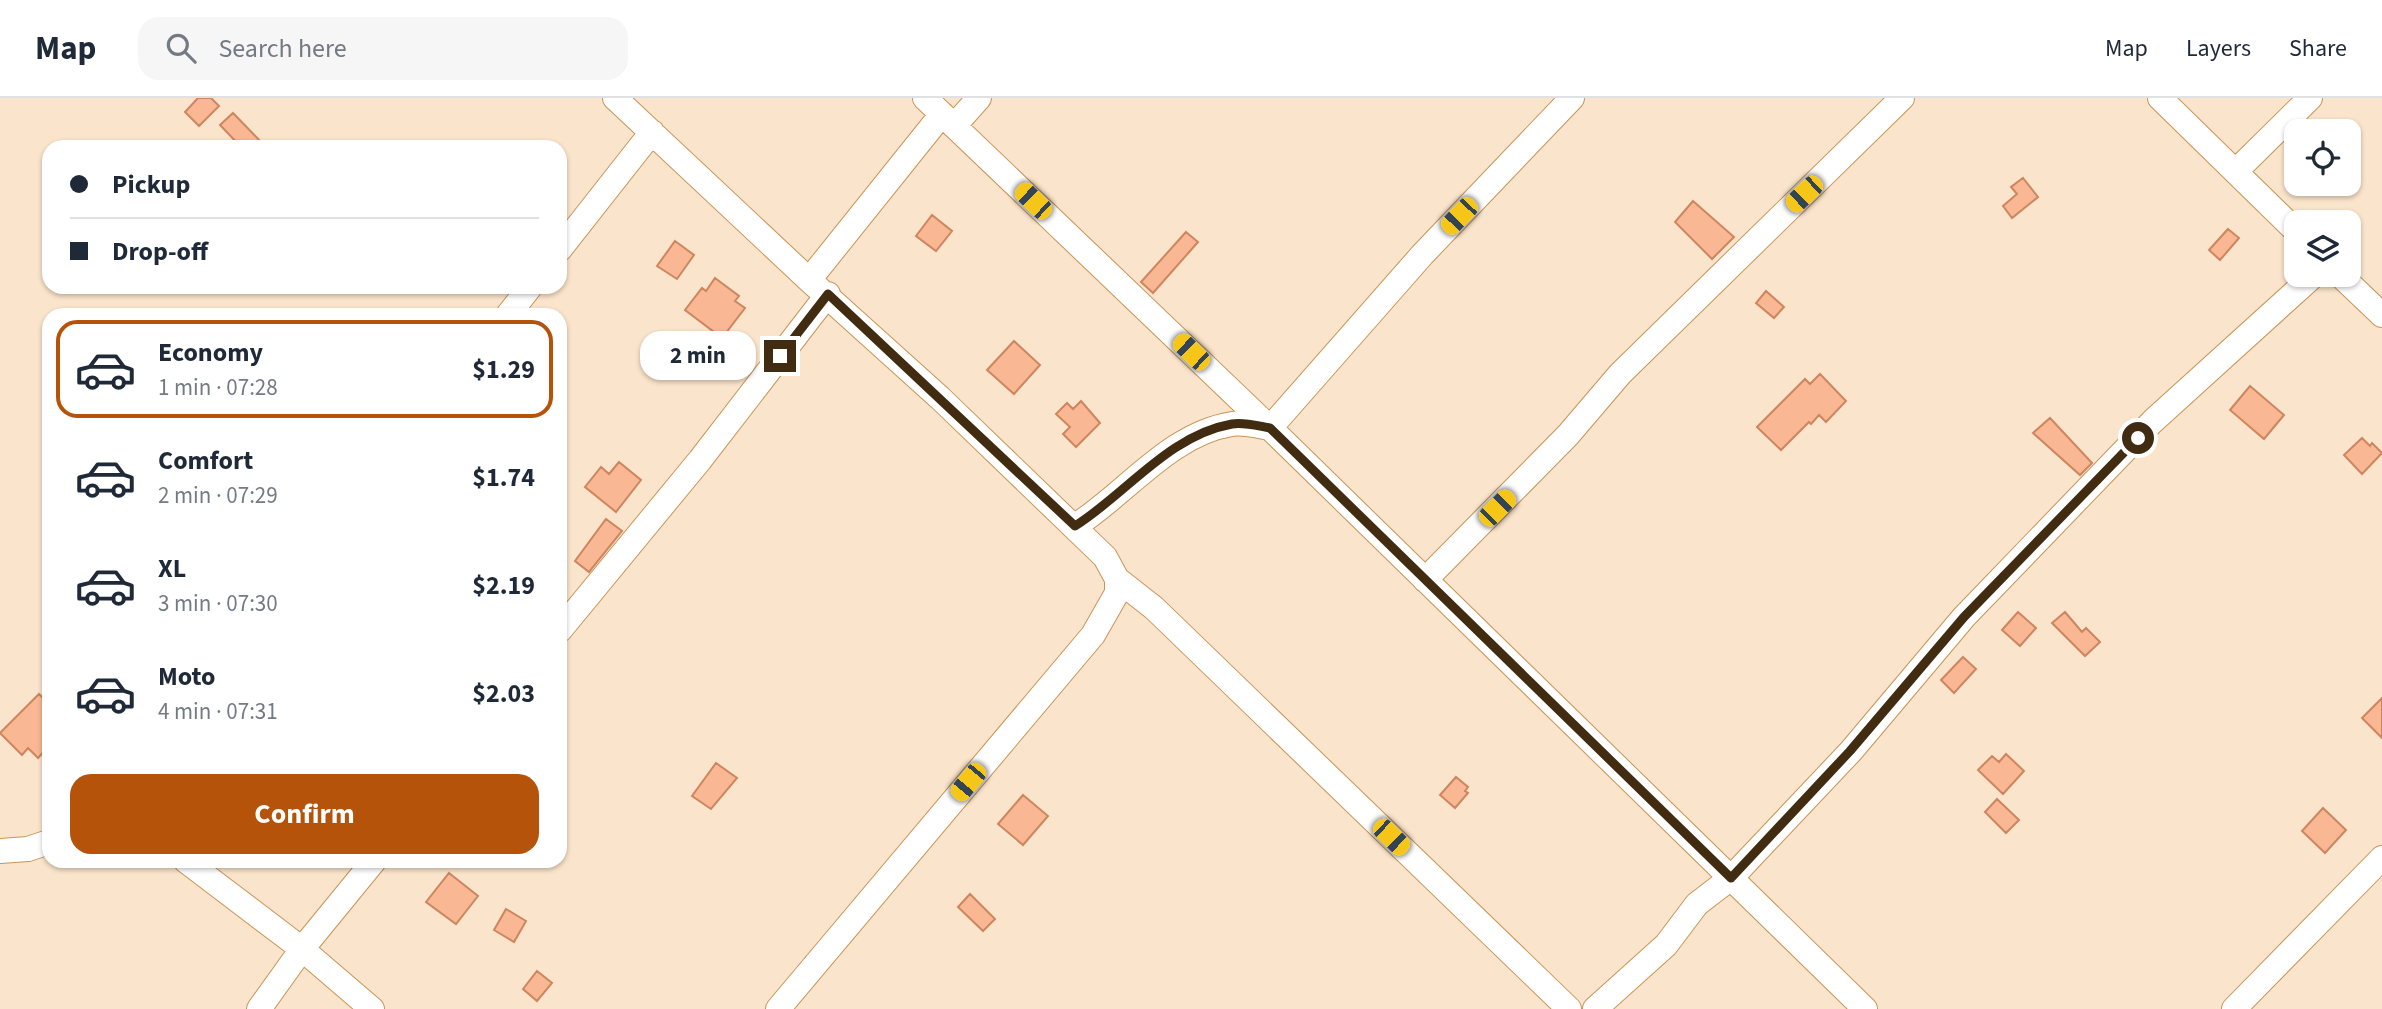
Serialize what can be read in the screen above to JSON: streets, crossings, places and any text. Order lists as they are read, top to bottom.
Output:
{
  "page": {
    "header": "Map",
    "search": "Search here",
    "nav": ["Map", "Layers", "Share"],
    "banner": ["Pickup", "Drop-off"],
    "list": [
      {
        "name": "Economy",
        "note": "1 min · 07:28",
        "value": "$1.29"
      },
      {
        "name": "Comfort",
        "note": "2 min · 07:29",
        "value": "$1.74"
      },
      {
        "name": "XL",
        "note": "3 min · 07:30",
        "value": "$2.19"
      },
      {
        "name": "Moto",
        "note": "4 min · 07:31",
        "value": "$2.03"
      }
    ],
    "bubble": "2 min",
    "buttons": "Confirm"
  }
}
